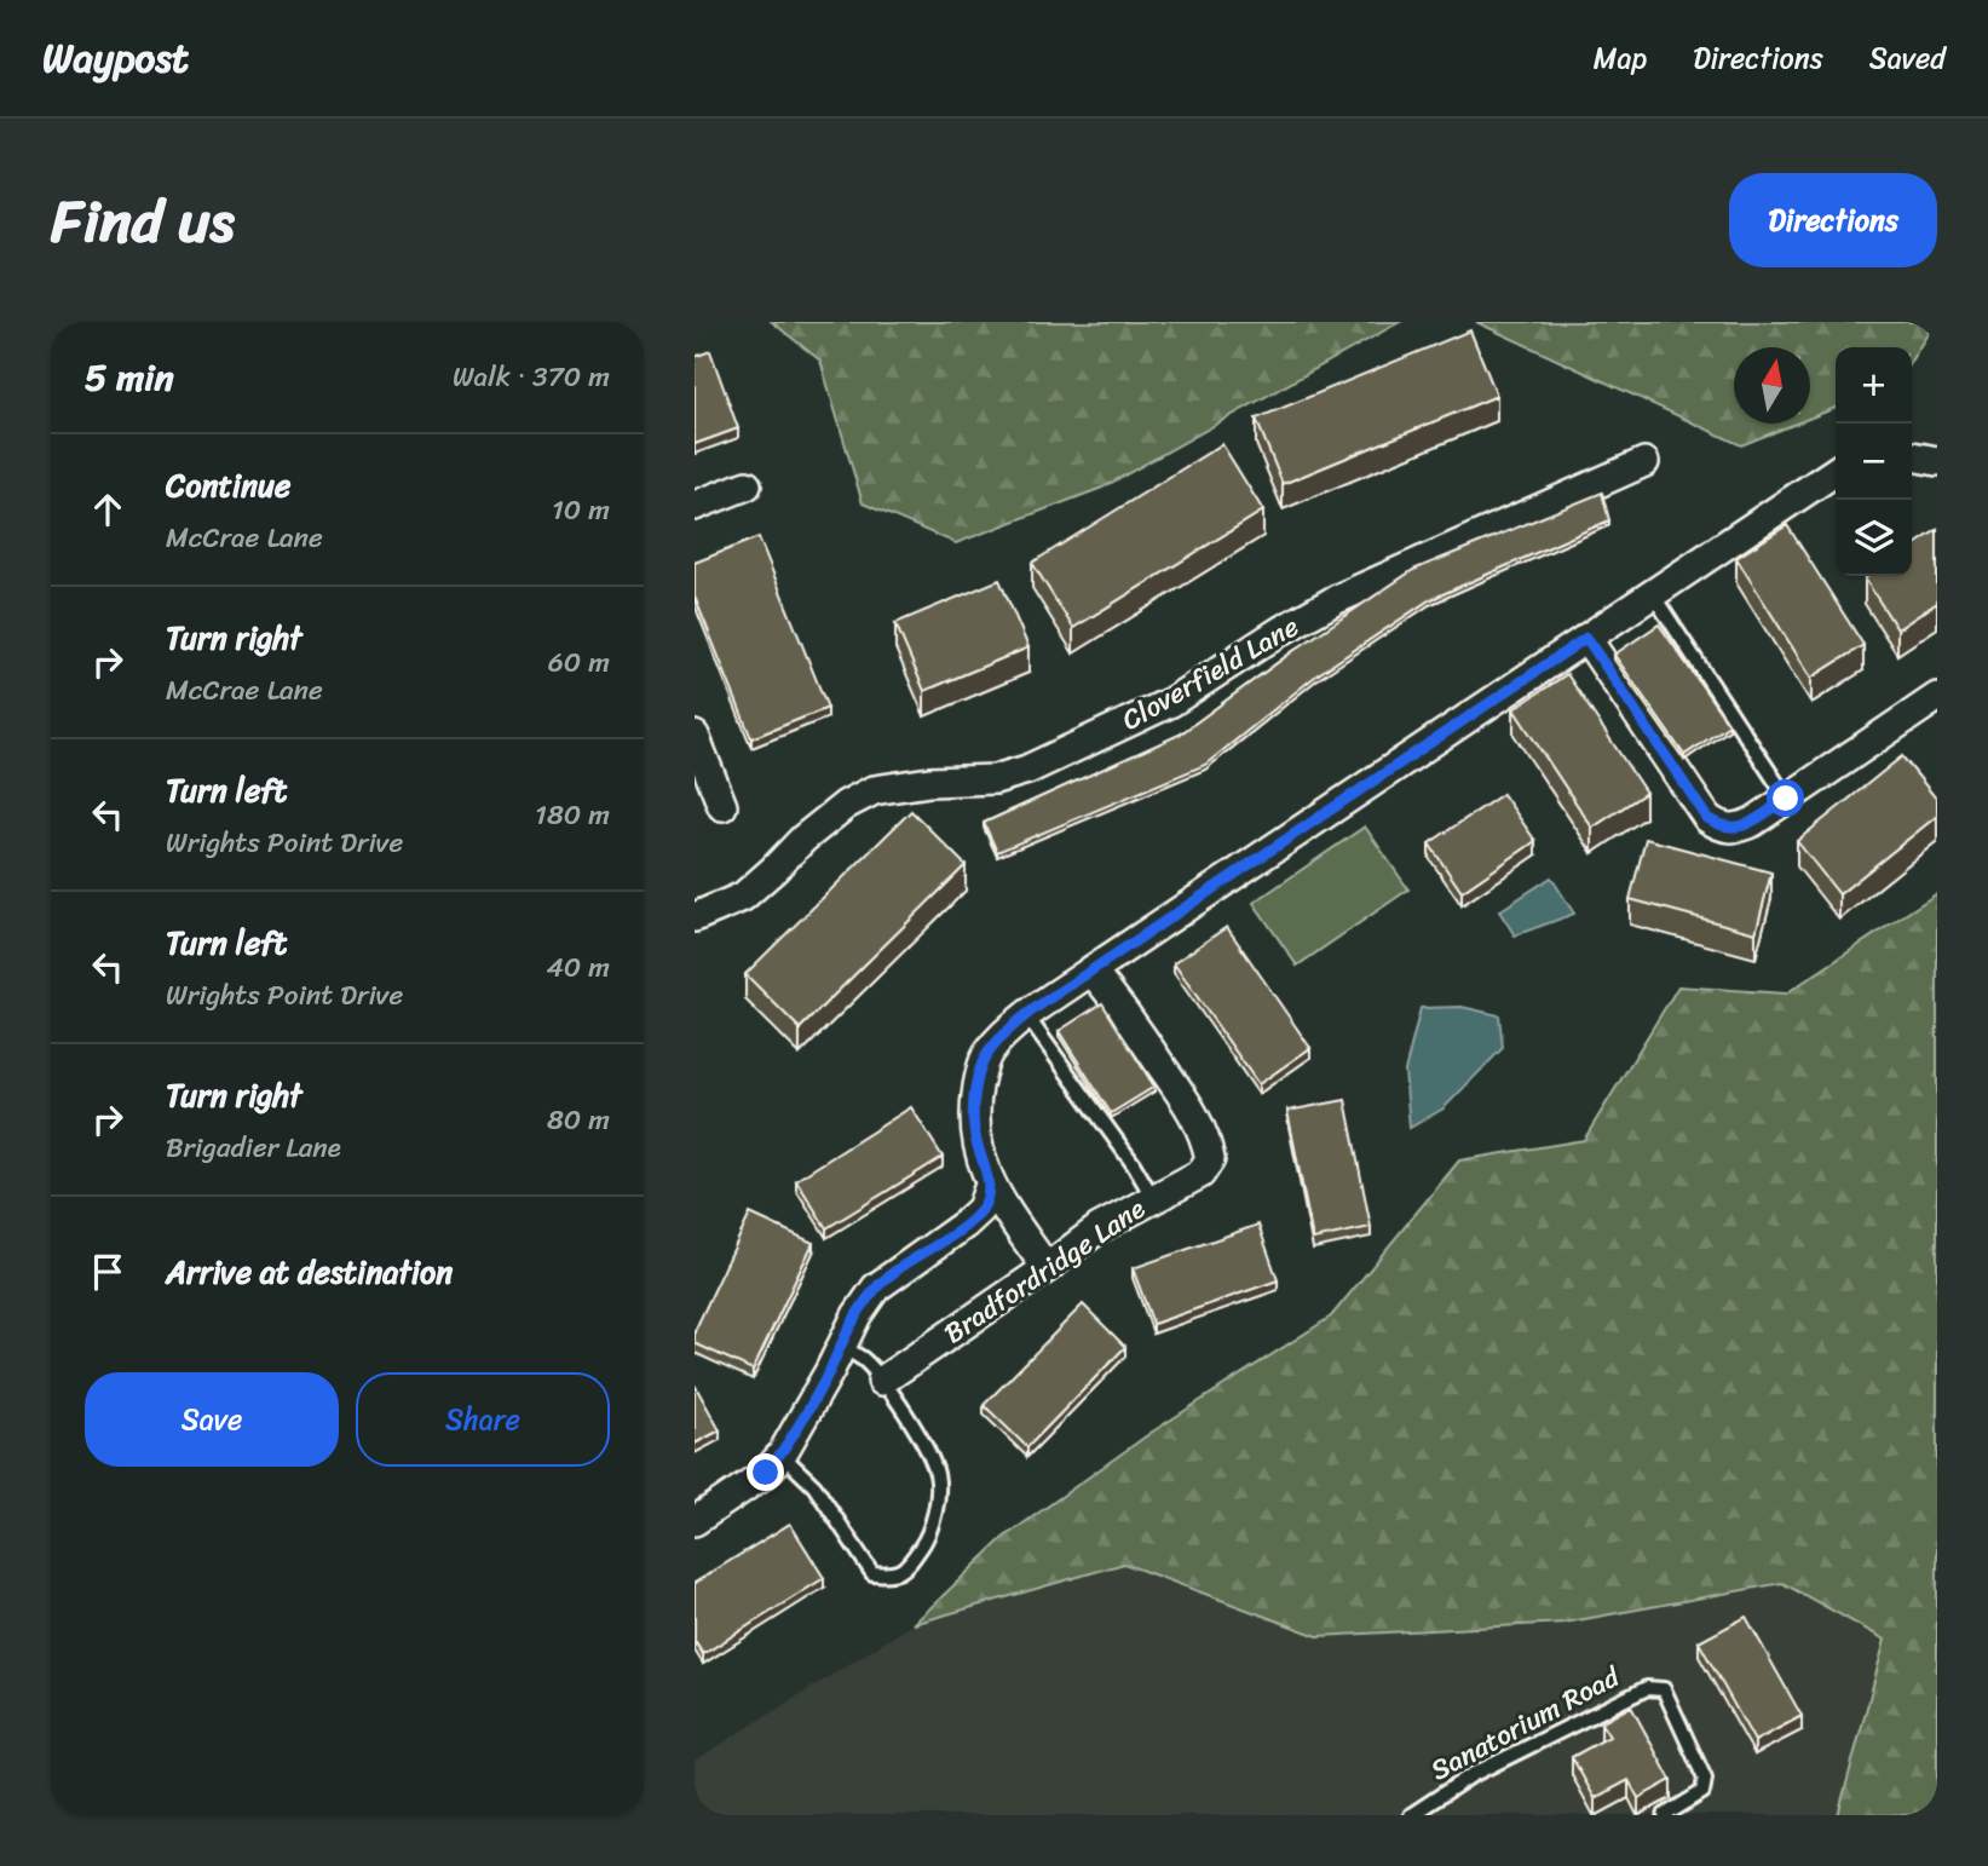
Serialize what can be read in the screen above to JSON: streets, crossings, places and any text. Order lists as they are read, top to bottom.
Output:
{
  "streets": {
    "street": ["Cloverfield Lane", "Bradfordridge Lane"],
    "lane": ["Sanatorium Road"]
  },
  "north": "top",
  "page": {
    "header": "Waypost",
    "nav": ["Map", "Directions", "Saved"],
    "title": "Find us",
    "buttons": [
      "Directions",
      ["Save", "Share"]
    ],
    "heading": ["5 min", "Walk · 370 m"],
    "map_buttons": ["+", "−"],
    "list": [
      ["Continue", "McCrae Lane", "10 m"],
      ["Turn right", "McCrae Lane", "60 m"],
      ["Turn left", "Wrights Point Drive", "180 m"],
      ["Turn left", "Wrights Point Drive", "40 m"],
      ["Turn right", "Brigadier Lane", "80 m"],
      "Arrive at destination"
    ]
  }
}
